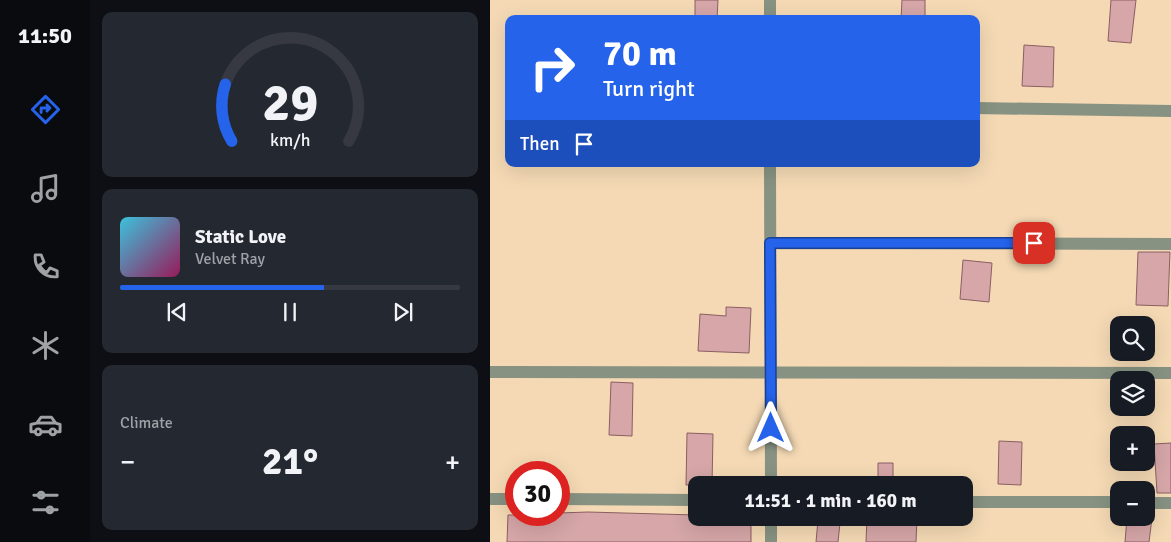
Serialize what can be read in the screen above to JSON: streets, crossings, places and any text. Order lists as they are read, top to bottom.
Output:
{
  "page": {
    "tabs": "11:50",
    "turn": ["70 m", "Turn right"],
    "then": "Then",
    "song": ["Static Love", "Velvet Ray"],
    "map_buttons": ["+", "−"],
    "tile": "Climate",
    "heat": ["−", "21°", "+"],
    "limit": "30",
    "trip": "11:51 · 1 min · 160 m",
    "gauge": ["29", "km/h"]
  }
}
